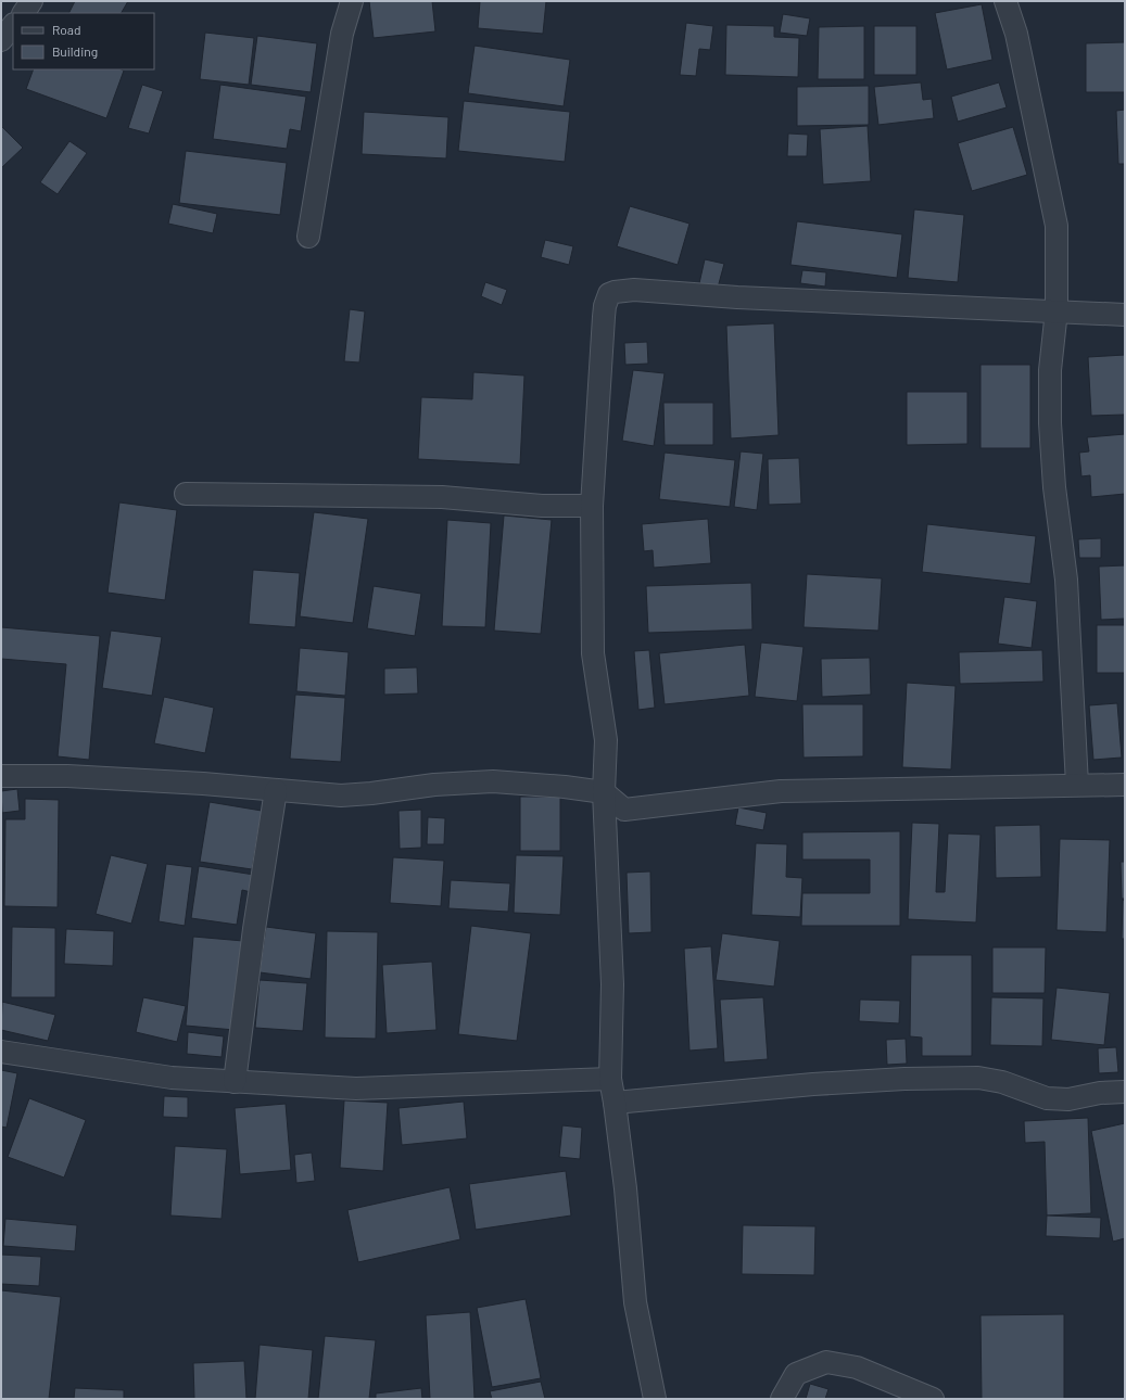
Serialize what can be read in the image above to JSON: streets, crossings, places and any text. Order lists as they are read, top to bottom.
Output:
{
  "legend": ["Road", "Building"]
}
